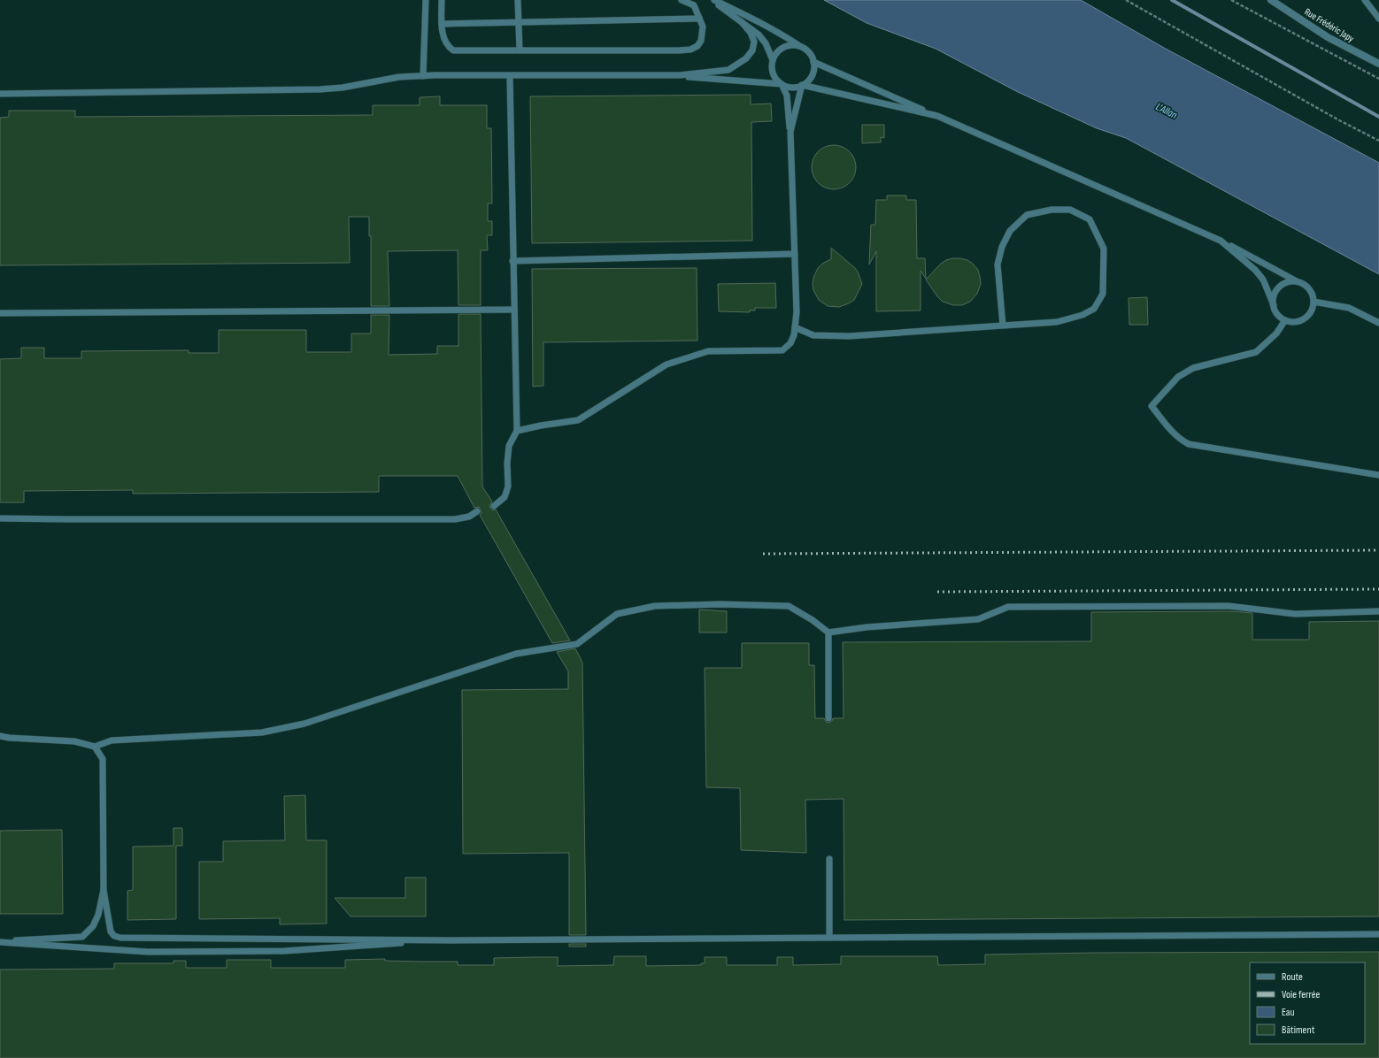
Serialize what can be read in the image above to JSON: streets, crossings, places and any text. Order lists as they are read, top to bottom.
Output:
{
  "streets": {
    "street": ["Rue Frédéric Japy"]
  },
  "water": ["L'Allan"],
  "legend": [
    "Route",
    "Voie ferrée",
    "Eau",
    "Bâtiment"
  ]
}
